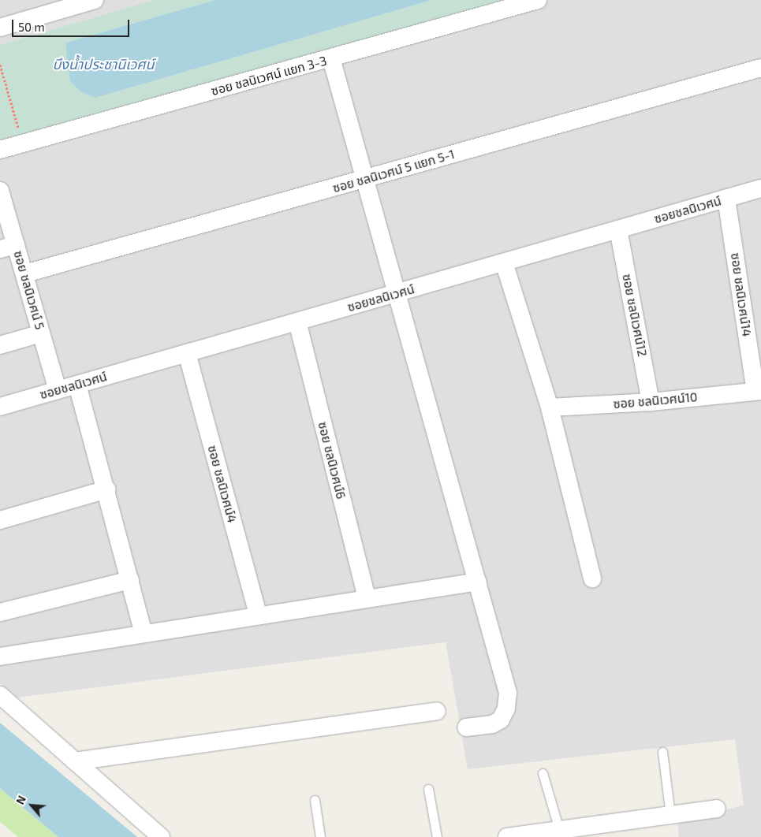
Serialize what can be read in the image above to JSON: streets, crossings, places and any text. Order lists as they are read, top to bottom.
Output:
{
  "streets": {
    "street": [
      "ซอย ชลนิเวศน์ แยก 3-3",
      "ซอย ชลนิเวศน์ 5 แยก 5-1",
      "ซอยชลนิเวศน์",
      "ซอย ชลนิเวศน์ 5",
      "ซอย ชลนิเวศน์14",
      "ซอย ชลนิเวศน์12",
      "ซอย ชลนิเวศน์10",
      "ซอย ชลนิเวศน์6",
      "ซอย ชลนิเวศน์4"
    ]
  },
  "crossings": [
    ["ซอย ชลนิเวศน์ 5 แยก 5-1", "ซอย ชลนิเวศน์ 5"],
    ["ซอยชลนิเวศน์", "ซอย ชลนิเวศน์ 5"],
    ["ซอยชลนิเวศน์", "ซอย ชลนิเวศน์14"],
    ["ซอยชลนิเวศน์", "ซอย ชลนิเวศน์12"],
    ["ซอยชลนิเวศน์", "ซอย ชลนิเวศน์6"],
    ["ซอยชลนิเวศน์", "ซอย ชลนิเวศน์4"],
    ["ซอย ชลนิเวศน์14", "ซอย ชลนิเวศน์10"],
    ["ซอย ชลนิเวศน์12", "ซอย ชลนิเวศน์10"]
  ],
  "water": ["บึงน้ำประชานิเวศน์"],
  "scale_bar": "50 m",
  "north": "top left"
}
